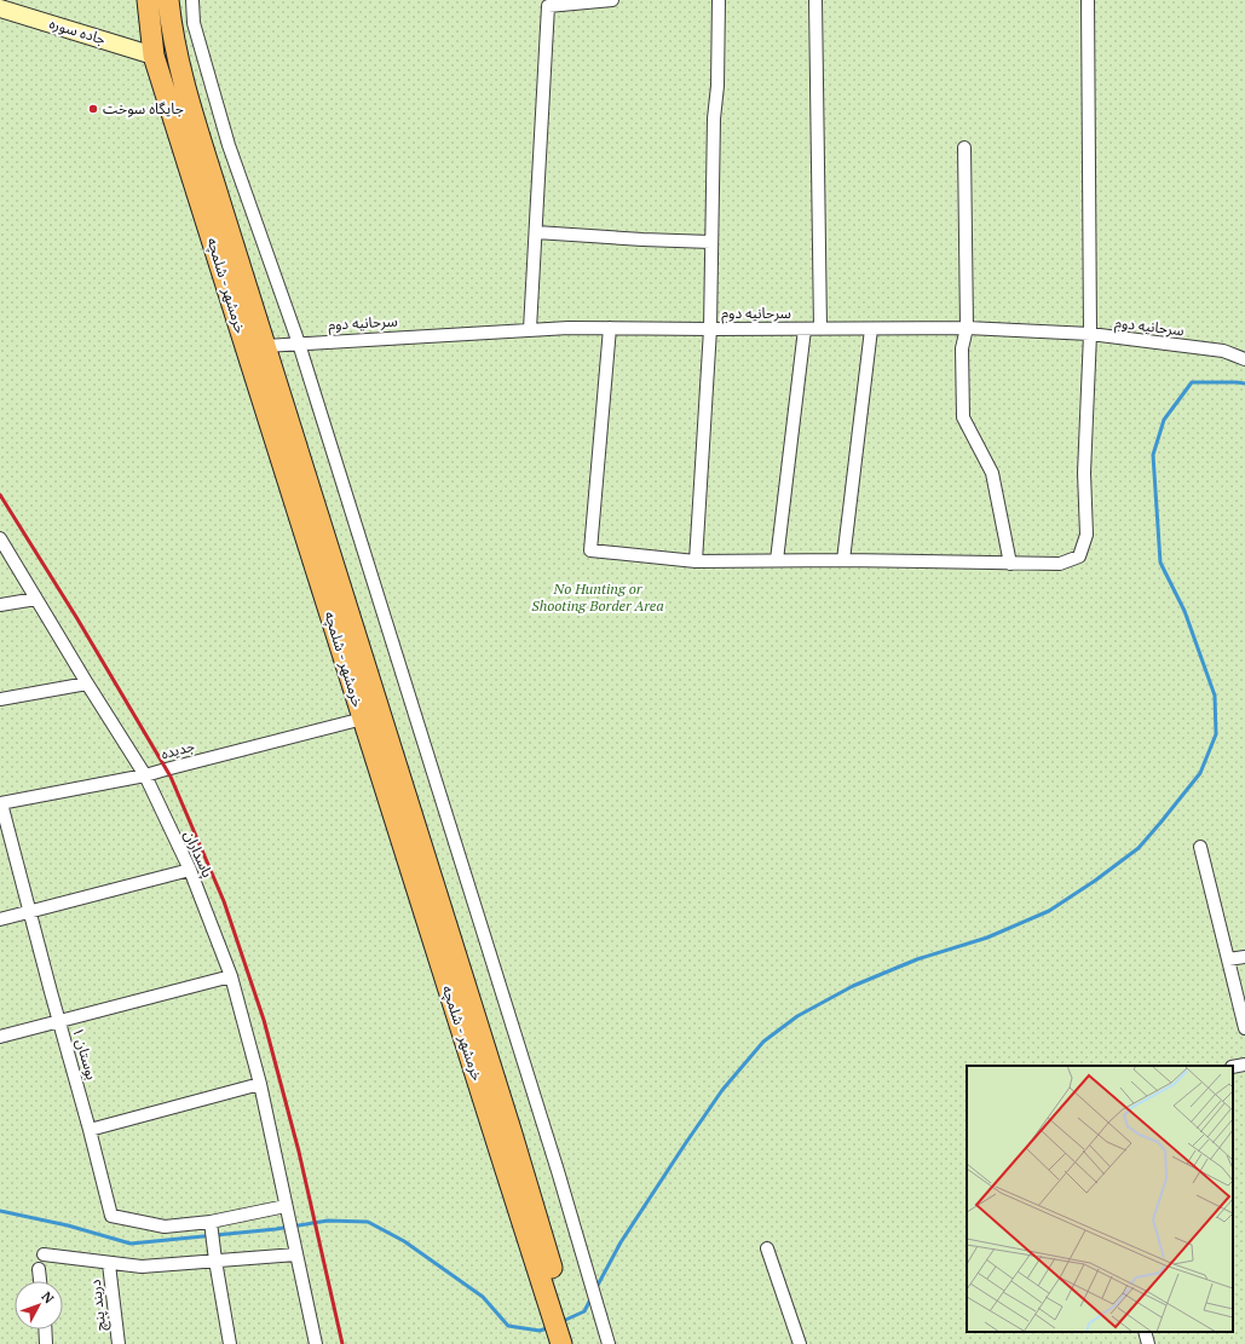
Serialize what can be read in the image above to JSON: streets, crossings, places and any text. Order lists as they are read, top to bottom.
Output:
{
  "streets": {
    "highway": ["خرمشهر - شلمچه"],
    "main road": ["جاده سوره"],
    "street": [
      "سرحانیه دوم",
      "جدیده",
      "پاسداران",
      "بوستان ۱",
      "دربند پنچ"
    ]
  },
  "crossings": [
    ["جاده سوره", "خرمشهر - شلمچه"],
    ["خرمشهر - شلمچه", "سرحانیه دوم"],
    ["خرمشهر - شلمچه", "جدیده"],
    ["جدیده", "پاسداران"],
    ["جدیده", "بوستان ۱"]
  ],
  "parks": ["No Hunting or Shooting Border Area"],
  "places": ["جایگاه سوخت"],
  "north": "top right"
}
